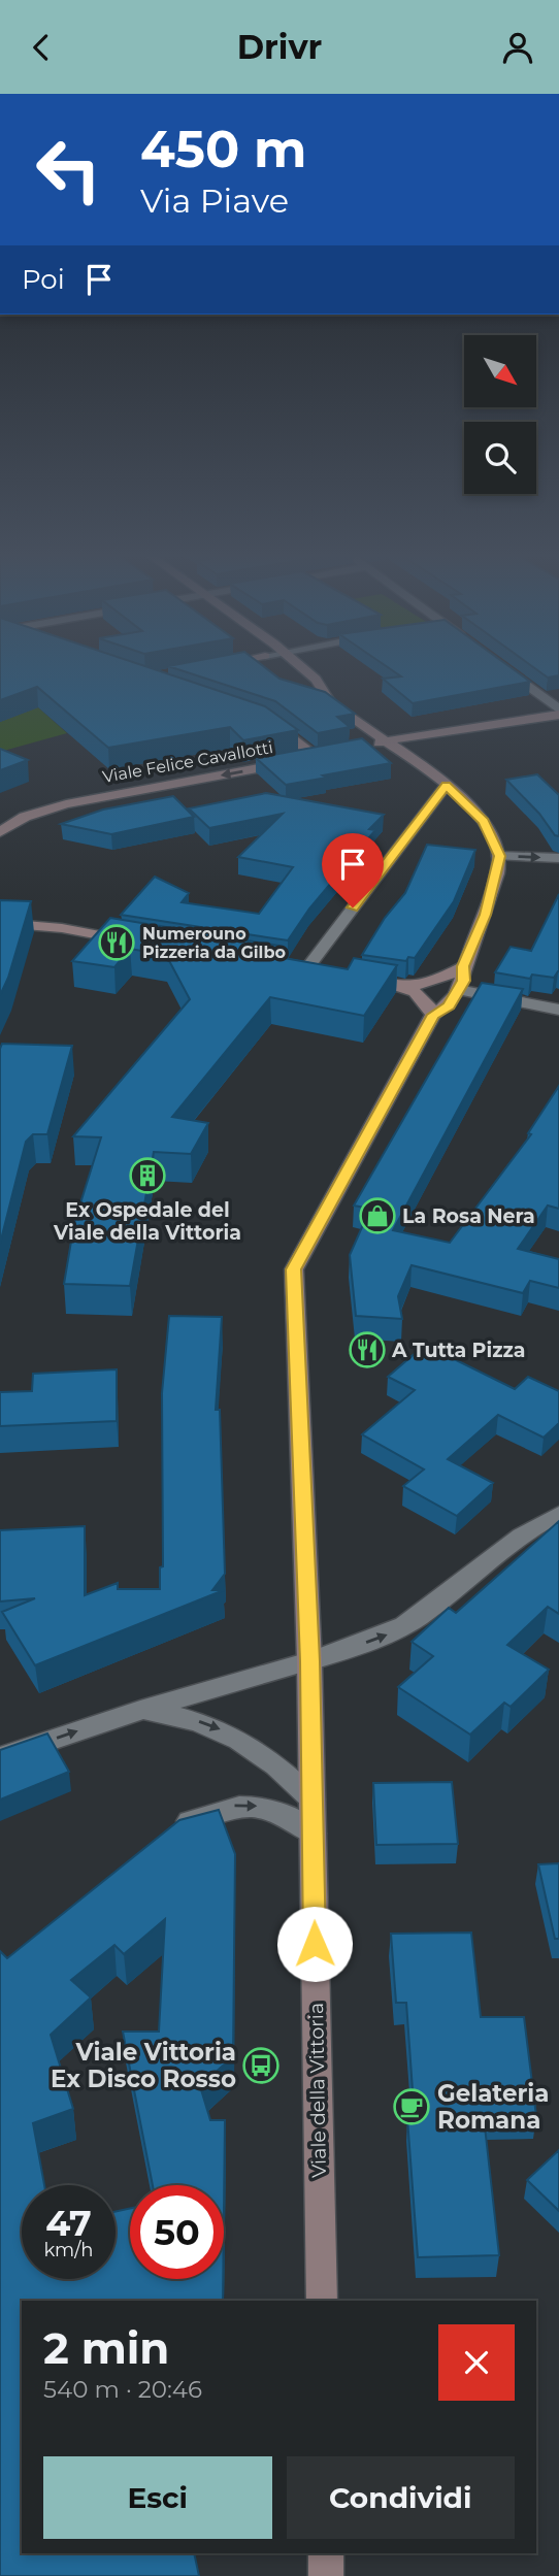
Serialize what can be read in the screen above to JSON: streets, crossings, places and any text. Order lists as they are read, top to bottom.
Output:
{
  "streets": {
    "main road": ["Viale Felice Cavallotti", "Viale della Vittoria"]
  },
  "places": {
    "restaurant": ["Numerouno Pizzeria da Gilbo", "A Tutta Pizza"],
    "building": ["Ex Ospedale del Viale della Vittoria"],
    "shop": ["La Rosa Nera"],
    "bus stop": ["Viale Vittoria Ex Disco Rosso"],
    "cafe": ["Gelateria Romana"]
  },
  "north": "bottom right",
  "page": {
    "header": "Drivr",
    "turn": ["450 m", "Via Piave"],
    "then": "Poi",
    "speed": "47 km/h",
    "limit": "50",
    "heading": ["2 min", "540 m · 20:46"],
    "buttons": ["Esci", "Condividi"]
  }
}
